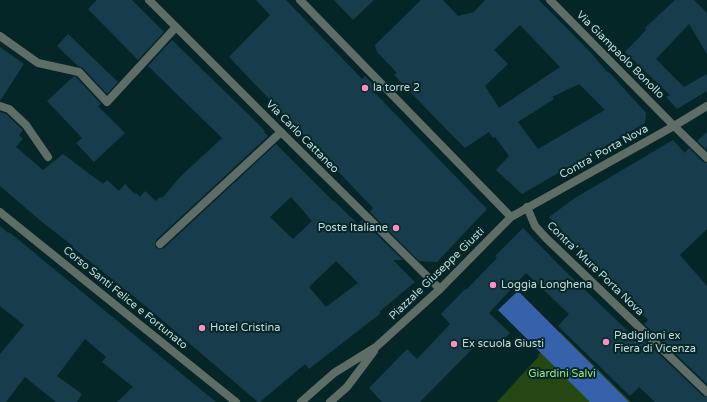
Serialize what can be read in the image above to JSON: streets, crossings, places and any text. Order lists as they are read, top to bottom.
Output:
{
  "streets": {
    "street": [
      "Via Giampaolo Bonollo",
      "Via Carlo Cattaneo",
      "Contra' Porta Nova",
      "Contra' Mure Porta Nova",
      "Piazzale Giuseppe Giusti",
      "Corso Santi Felice e Fortunato"
    ]
  },
  "crossings": [
    ["Via Giampaolo Bonollo", "Contra' Porta Nova"],
    ["Via Carlo Cattaneo", "Piazzale Giuseppe Giusti"],
    ["Contra' Porta Nova", "Contra' Mure Porta Nova"],
    ["Contra' Porta Nova", "Piazzale Giuseppe Giusti"]
  ],
  "parks": ["Giardini Salvi"],
  "places": [
    "la torre 2",
    "Poste Italiane",
    "Loggia Longhena",
    "Hotel Cristina",
    "Padiglioni ex Fiera di Vicenza",
    "Ex scuola Giusti"
  ]
}
